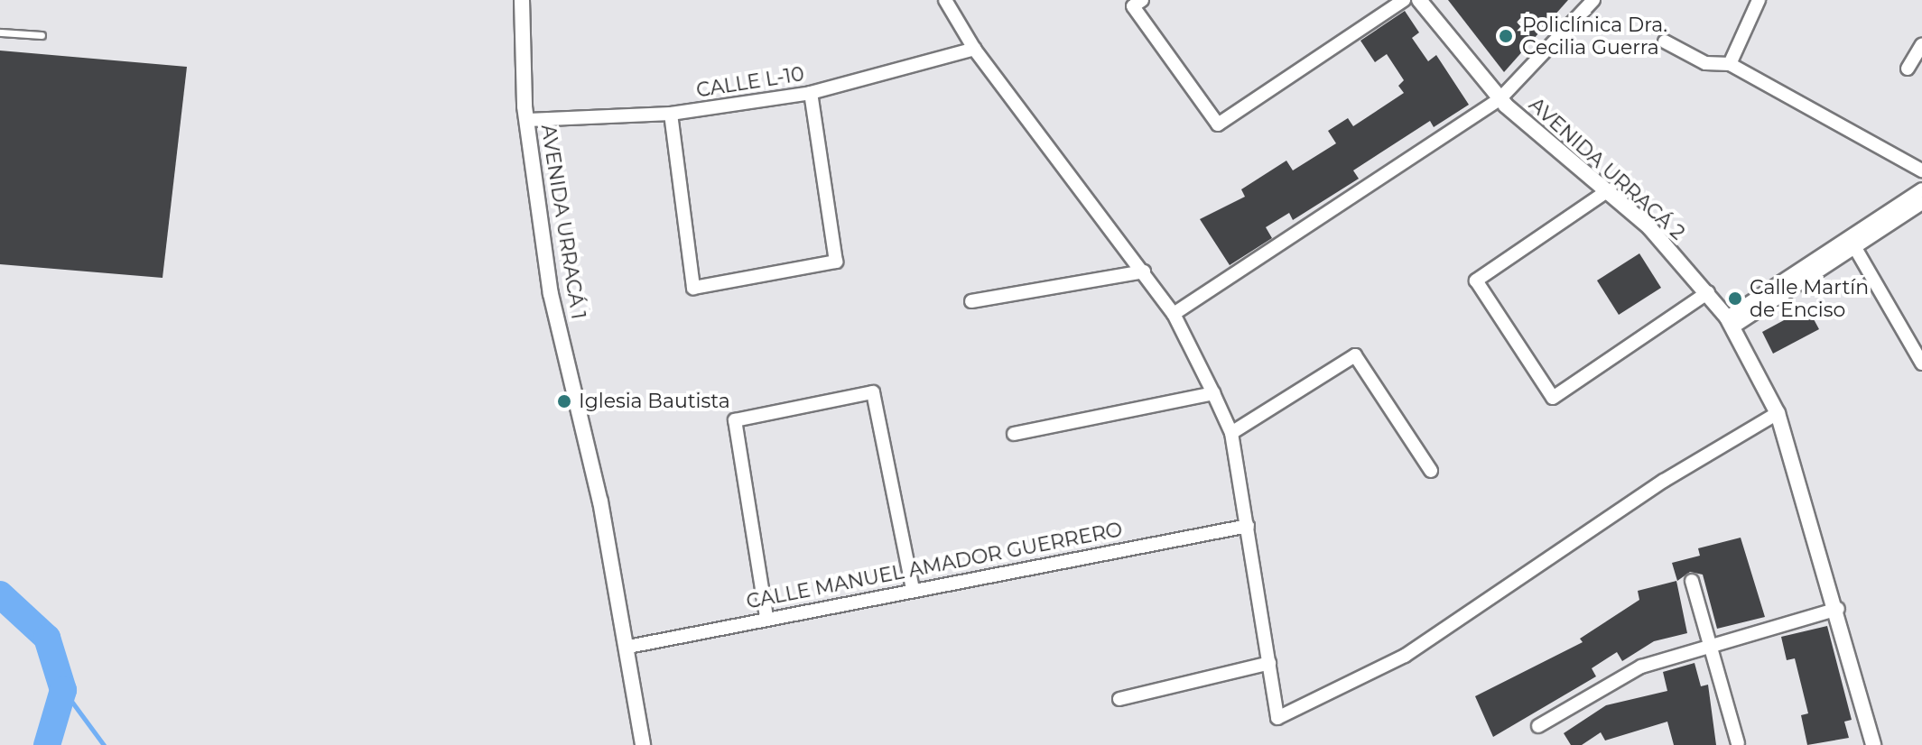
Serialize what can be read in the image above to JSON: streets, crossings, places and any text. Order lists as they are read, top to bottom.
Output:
{
  "streets": {
    "street": [
      "CALLE L-10",
      "AVENIDA URRACÁ 2",
      "AVENIDA URRACÁ 1",
      "CALLE MANUEL AMADOR GUERRERO"
    ]
  },
  "crossings": [
    ["CALLE L-10", "AVENIDA URRACÁ 1"],
    ["AVENIDA URRACÁ 1", "CALLE MANUEL AMADOR GUERRERO"]
  ],
  "places": ["Policlínica Dra. Cecilia Guerra", "Calle Martín de Enciso", "Iglesia Bautista"]
}
